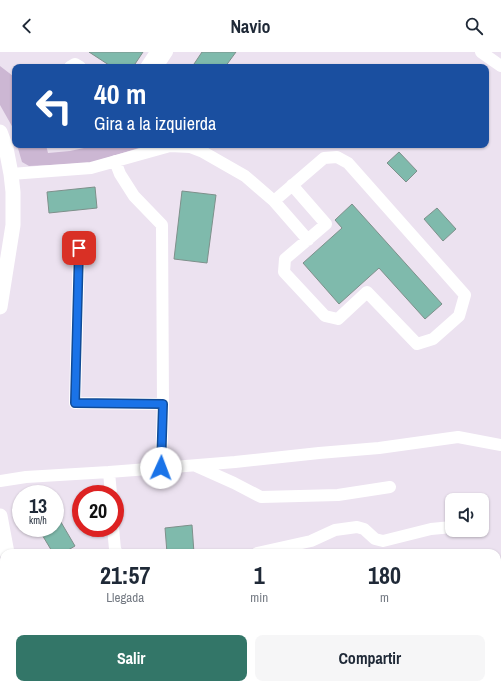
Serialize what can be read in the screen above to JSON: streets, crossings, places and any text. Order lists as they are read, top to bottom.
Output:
{
  "page": {
    "header": "Navio",
    "turn": ["40 m", "Gira a la izquierda"],
    "speed": "13 km/h",
    "limit": "20",
    "eta": [
      "21:57",
      "Llegada",
      "1",
      "min",
      "180",
      "m"
    ],
    "buttons": ["Salir", "Compartir"]
  }
}
